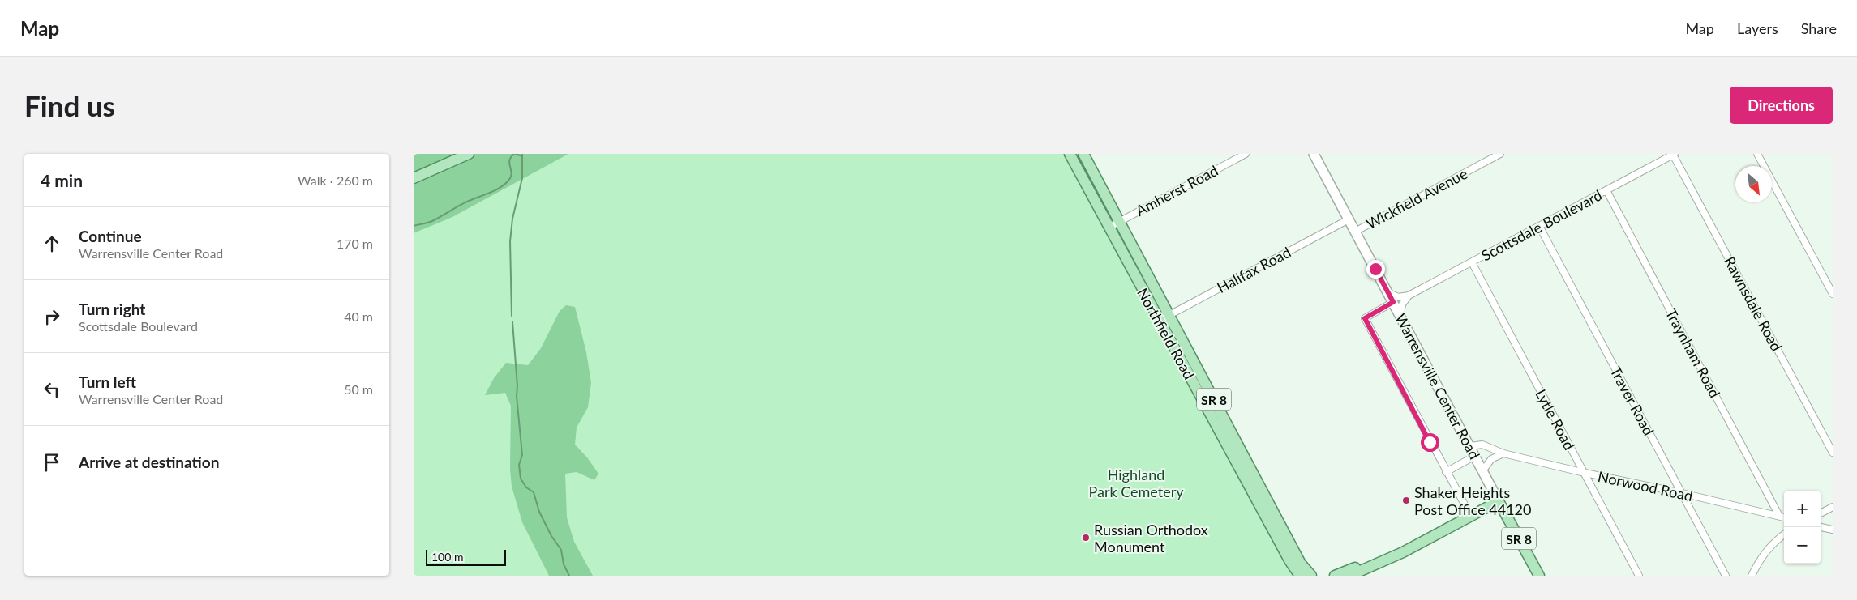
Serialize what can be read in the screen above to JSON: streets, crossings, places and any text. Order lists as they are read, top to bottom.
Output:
{
  "streets": {
    "main road": ["Northfield Road", "Warrensville Center Road", "SR 8"],
    "street": [
      "Amherst Road",
      "Wickfield Avenue",
      "Scottsdale Boulevard",
      "Halifax Road",
      "Rawnsdale Road",
      "Traynham Road",
      "Traver Road",
      "Lytle Road",
      "Norwood Road"
    ]
  },
  "crossings": [
    ["Amherst Road", "Northfield Road"],
    ["Wickfield Avenue", "Warrensville Center Road"],
    ["Scottsdale Boulevard", "Rawnsdale Road"],
    ["Scottsdale Boulevard", "Traynham Road"],
    ["Scottsdale Boulevard", "Traver Road"],
    ["Scottsdale Boulevard", "Lytle Road"],
    ["Halifax Road", "Northfield Road"],
    ["Halifax Road", "Warrensville Center Road"],
    ["Traynham Road", "Norwood Road"],
    ["Warrensville Center Road", "Norwood Road"],
    ["Traver Road", "Norwood Road"],
    ["Lytle Road", "Norwood Road"]
  ],
  "parks": ["Highland Park Cemetery"],
  "places": ["Shaker Heights Post Office 44120", "Russian Orthodox Monument"],
  "scale_bar": "100 m",
  "north": "bottom right",
  "page": {
    "header": "Map",
    "nav": ["Map", "Layers", "Share"],
    "buttons": "Directions",
    "title": "Find us",
    "heading": ["4 min", "Walk · 260 m"],
    "list": [
      ["Continue", "Warrensville Center Road", "170 m"],
      ["Turn right", "Scottsdale Boulevard", "40 m"],
      ["Turn left", "Warrensville Center Road", "50 m"],
      "Arrive at destination"
    ],
    "map_buttons": ["+", "−"],
    "scale": "100 m"
  }
}
